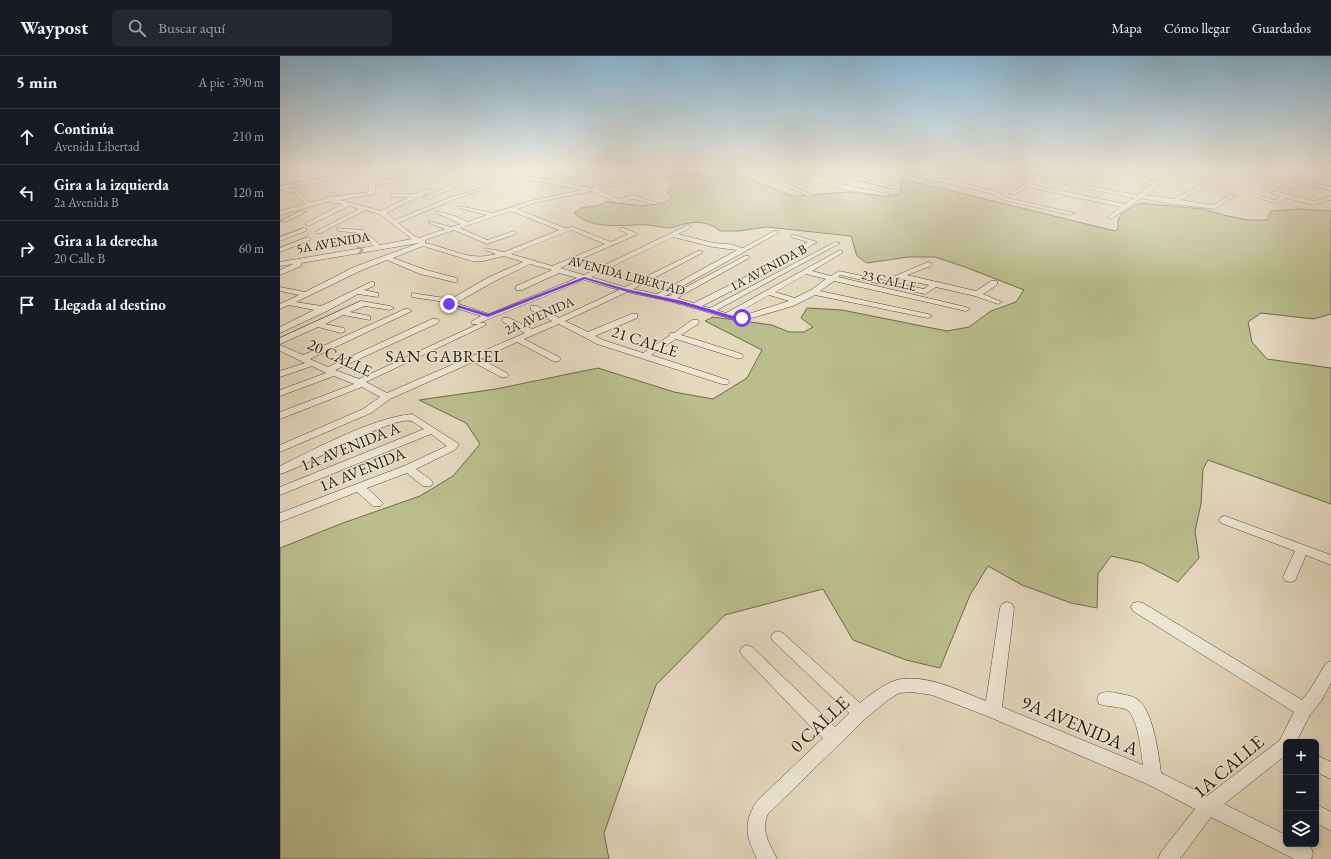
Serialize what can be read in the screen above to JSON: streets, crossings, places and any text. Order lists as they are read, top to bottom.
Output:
{
  "streets": {
    "street": [
      "5A AVENIDA",
      "1A AVENIDA B",
      "AVENIDA LIBERTAD",
      "23 CALLE",
      "2A AVENIDA",
      "21 CALLE",
      "20 CALLE",
      "1A AVENIDA A",
      "1A AVENIDA",
      "0 CALLE",
      "9A AVENIDA A",
      "1A CALLE"
    ]
  },
  "crossings": [
    ["5A AVENIDA", "AVENIDA LIBERTAD"],
    ["1A AVENIDA B", "AVENIDA LIBERTAD"],
    ["AVENIDA LIBERTAD", "2A AVENIDA"],
    ["2A AVENIDA", "21 CALLE"],
    ["2A AVENIDA", "20 CALLE"],
    ["1A AVENIDA A", "1A AVENIDA"],
    ["0 CALLE", "9A AVENIDA A"],
    ["9A AVENIDA A", "1A CALLE"]
  ],
  "districts": ["SAN GABRIEL"],
  "page": {
    "header": "Waypost",
    "search": "Buscar aquí",
    "nav": ["Mapa", "Cómo llegar", "Guardados"],
    "heading": ["5 min", "A pie · 390 m"],
    "list": [
      ["Continúa", "Avenida Libertad", "210 m"],
      ["Gira a la izquierda", "2a Avenida B", "120 m"],
      ["Gira a la derecha", "20 Calle B", "60 m"],
      "Llegada al destino"
    ],
    "map_buttons": ["+", "−"]
  }
}
